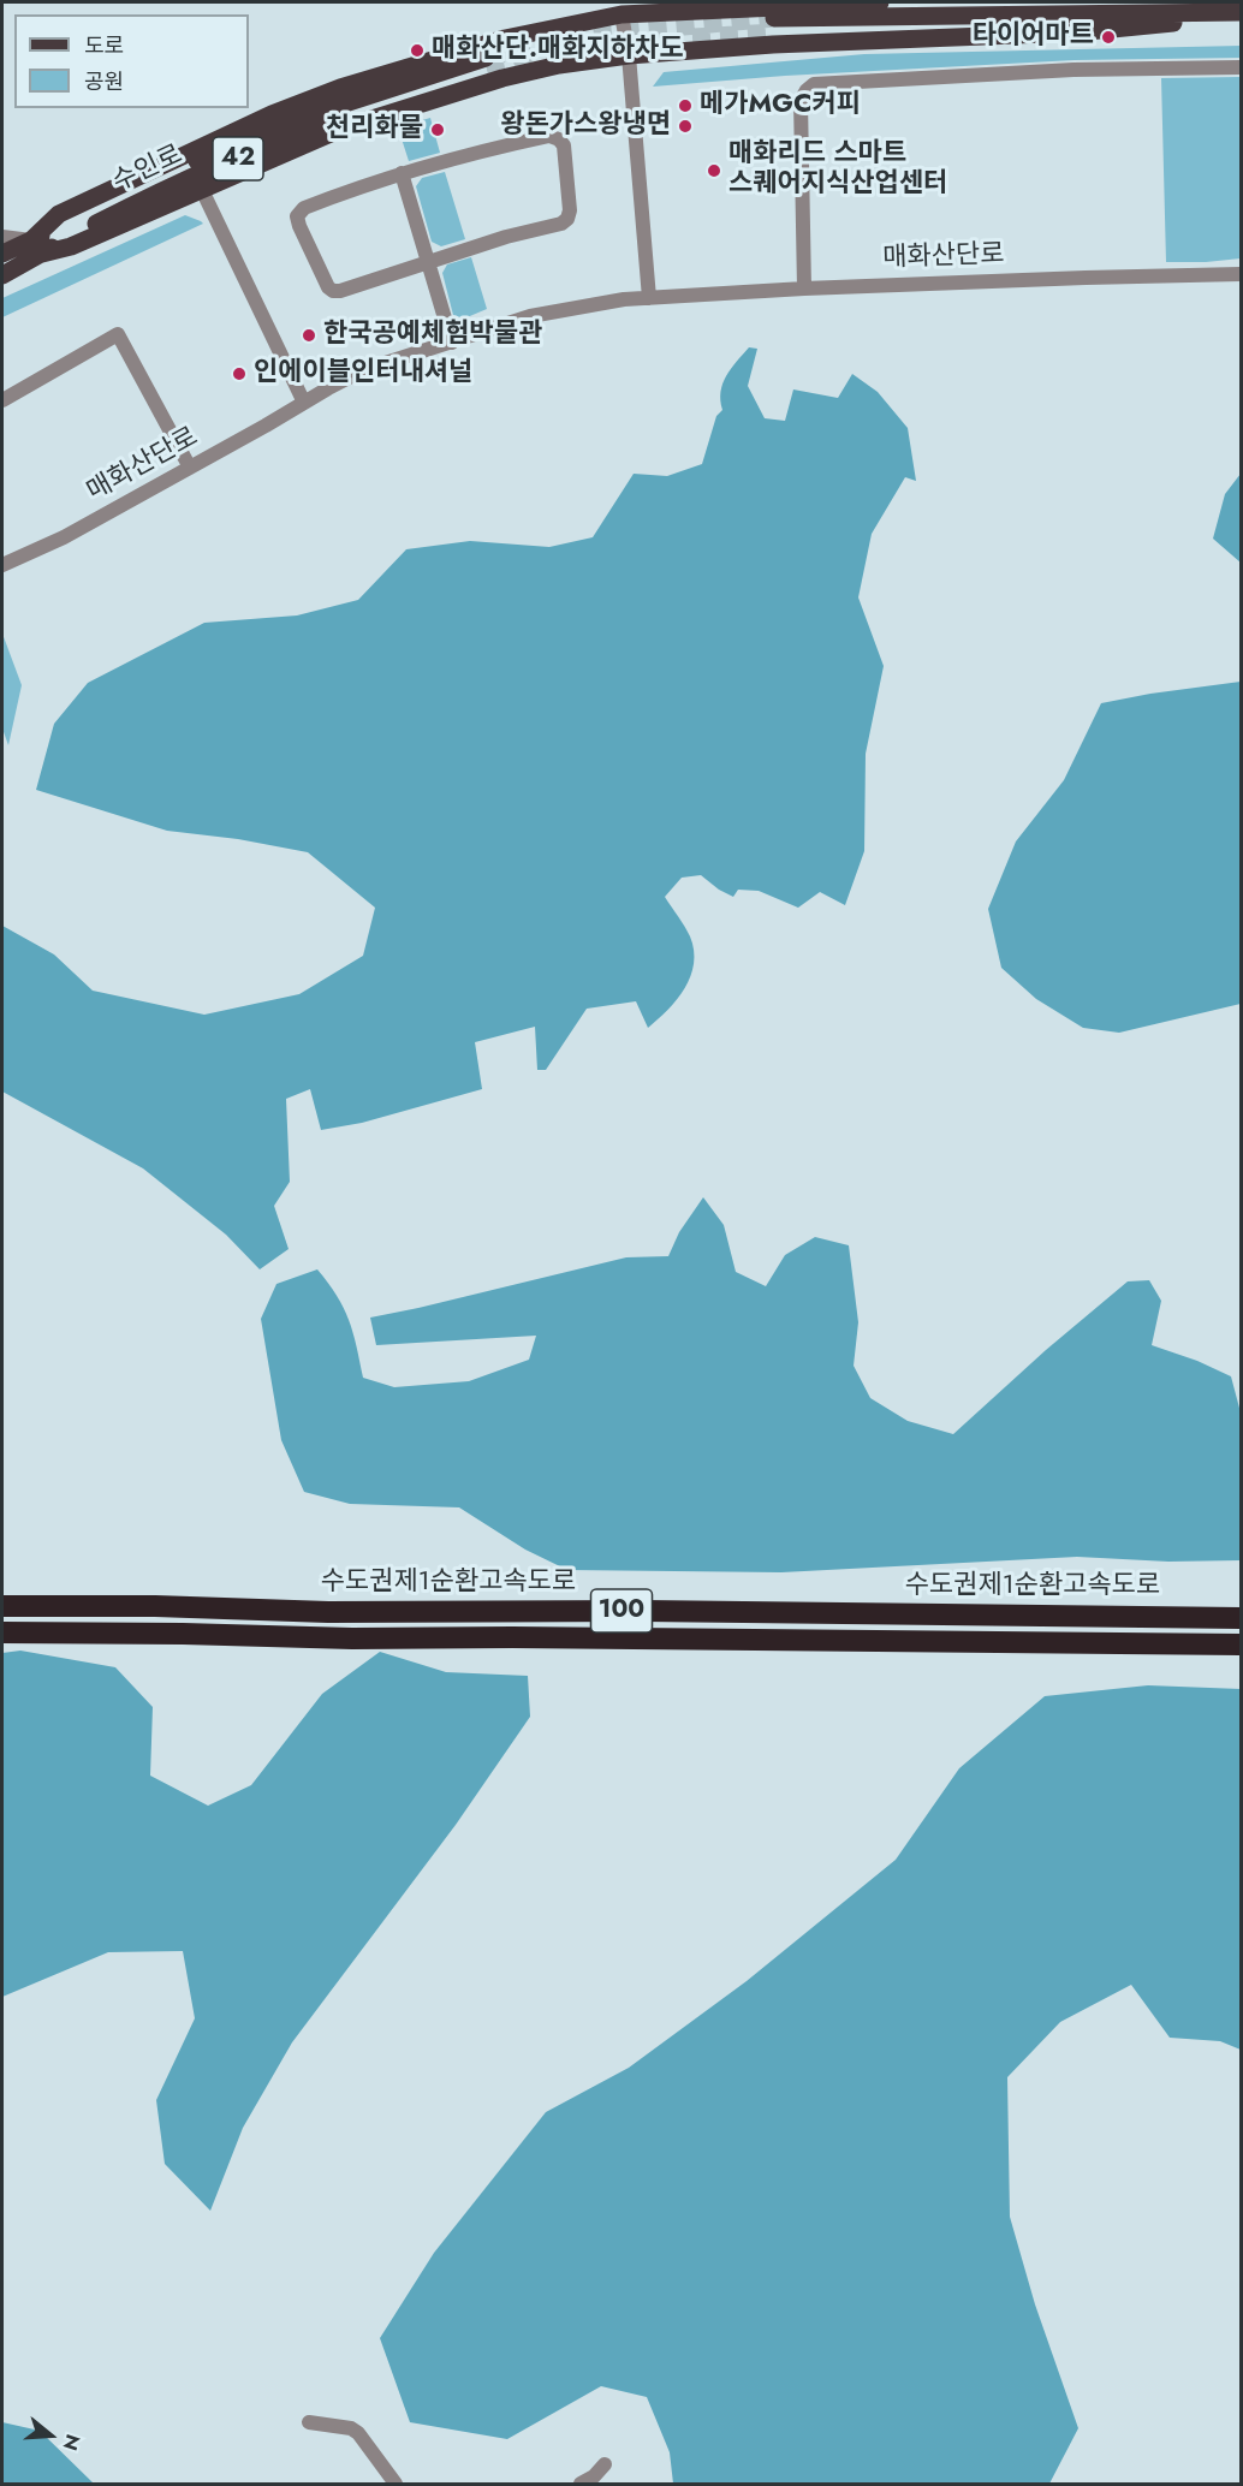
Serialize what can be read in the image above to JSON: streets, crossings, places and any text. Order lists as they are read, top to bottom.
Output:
{
  "streets": {
    "highway": ["수도권제1순환고속도로", "100"],
    "main road": ["42", "수인로"],
    "street": ["매화산단로"]
  },
  "places": [
    "타이어마트",
    "매화산단.매화지하차도",
    "메가MGC커피",
    "왕돈가스왕냉면",
    "천리화물",
    "매화리드 스마트 스퀘어지식산업센터",
    "한국공예체험박물관",
    "인에이블인터내셔널"
  ],
  "legend": ["도로", "공원"],
  "north": "right"
}
